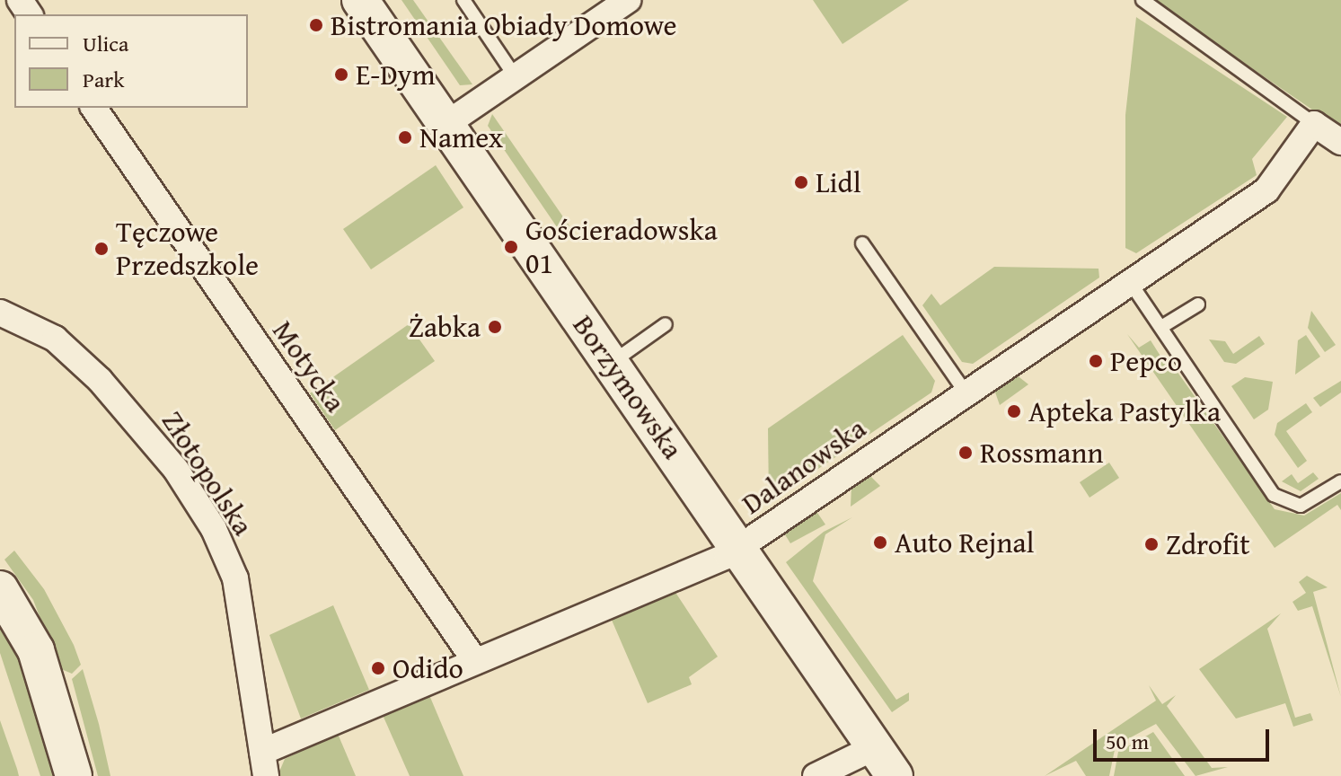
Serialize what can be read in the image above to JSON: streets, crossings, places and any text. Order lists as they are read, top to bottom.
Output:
{
  "streets": {
    "street": [
      "Motycka",
      "Borzymowska",
      "Dalanowska",
      "Złotopolska"
    ]
  },
  "crossings": [
    ["Motycka", "Dalanowska"],
    ["Borzymowska", "Dalanowska"],
    ["Dalanowska", "Złotopolska"]
  ],
  "places": [
    "Bistromania Obiady Domowe",
    "E-Dym",
    "Namex",
    "Lidl",
    "Gościeradowska 01",
    "Tęczowe Przedszkole",
    "Żabka",
    "Pepco",
    "Apteka Pastylka",
    "Rossmann",
    "Auto Rejnal",
    "Zdrofit",
    "Odido"
  ],
  "legend": ["Ulica", "Park"],
  "scale_bar": "50 m"
}
